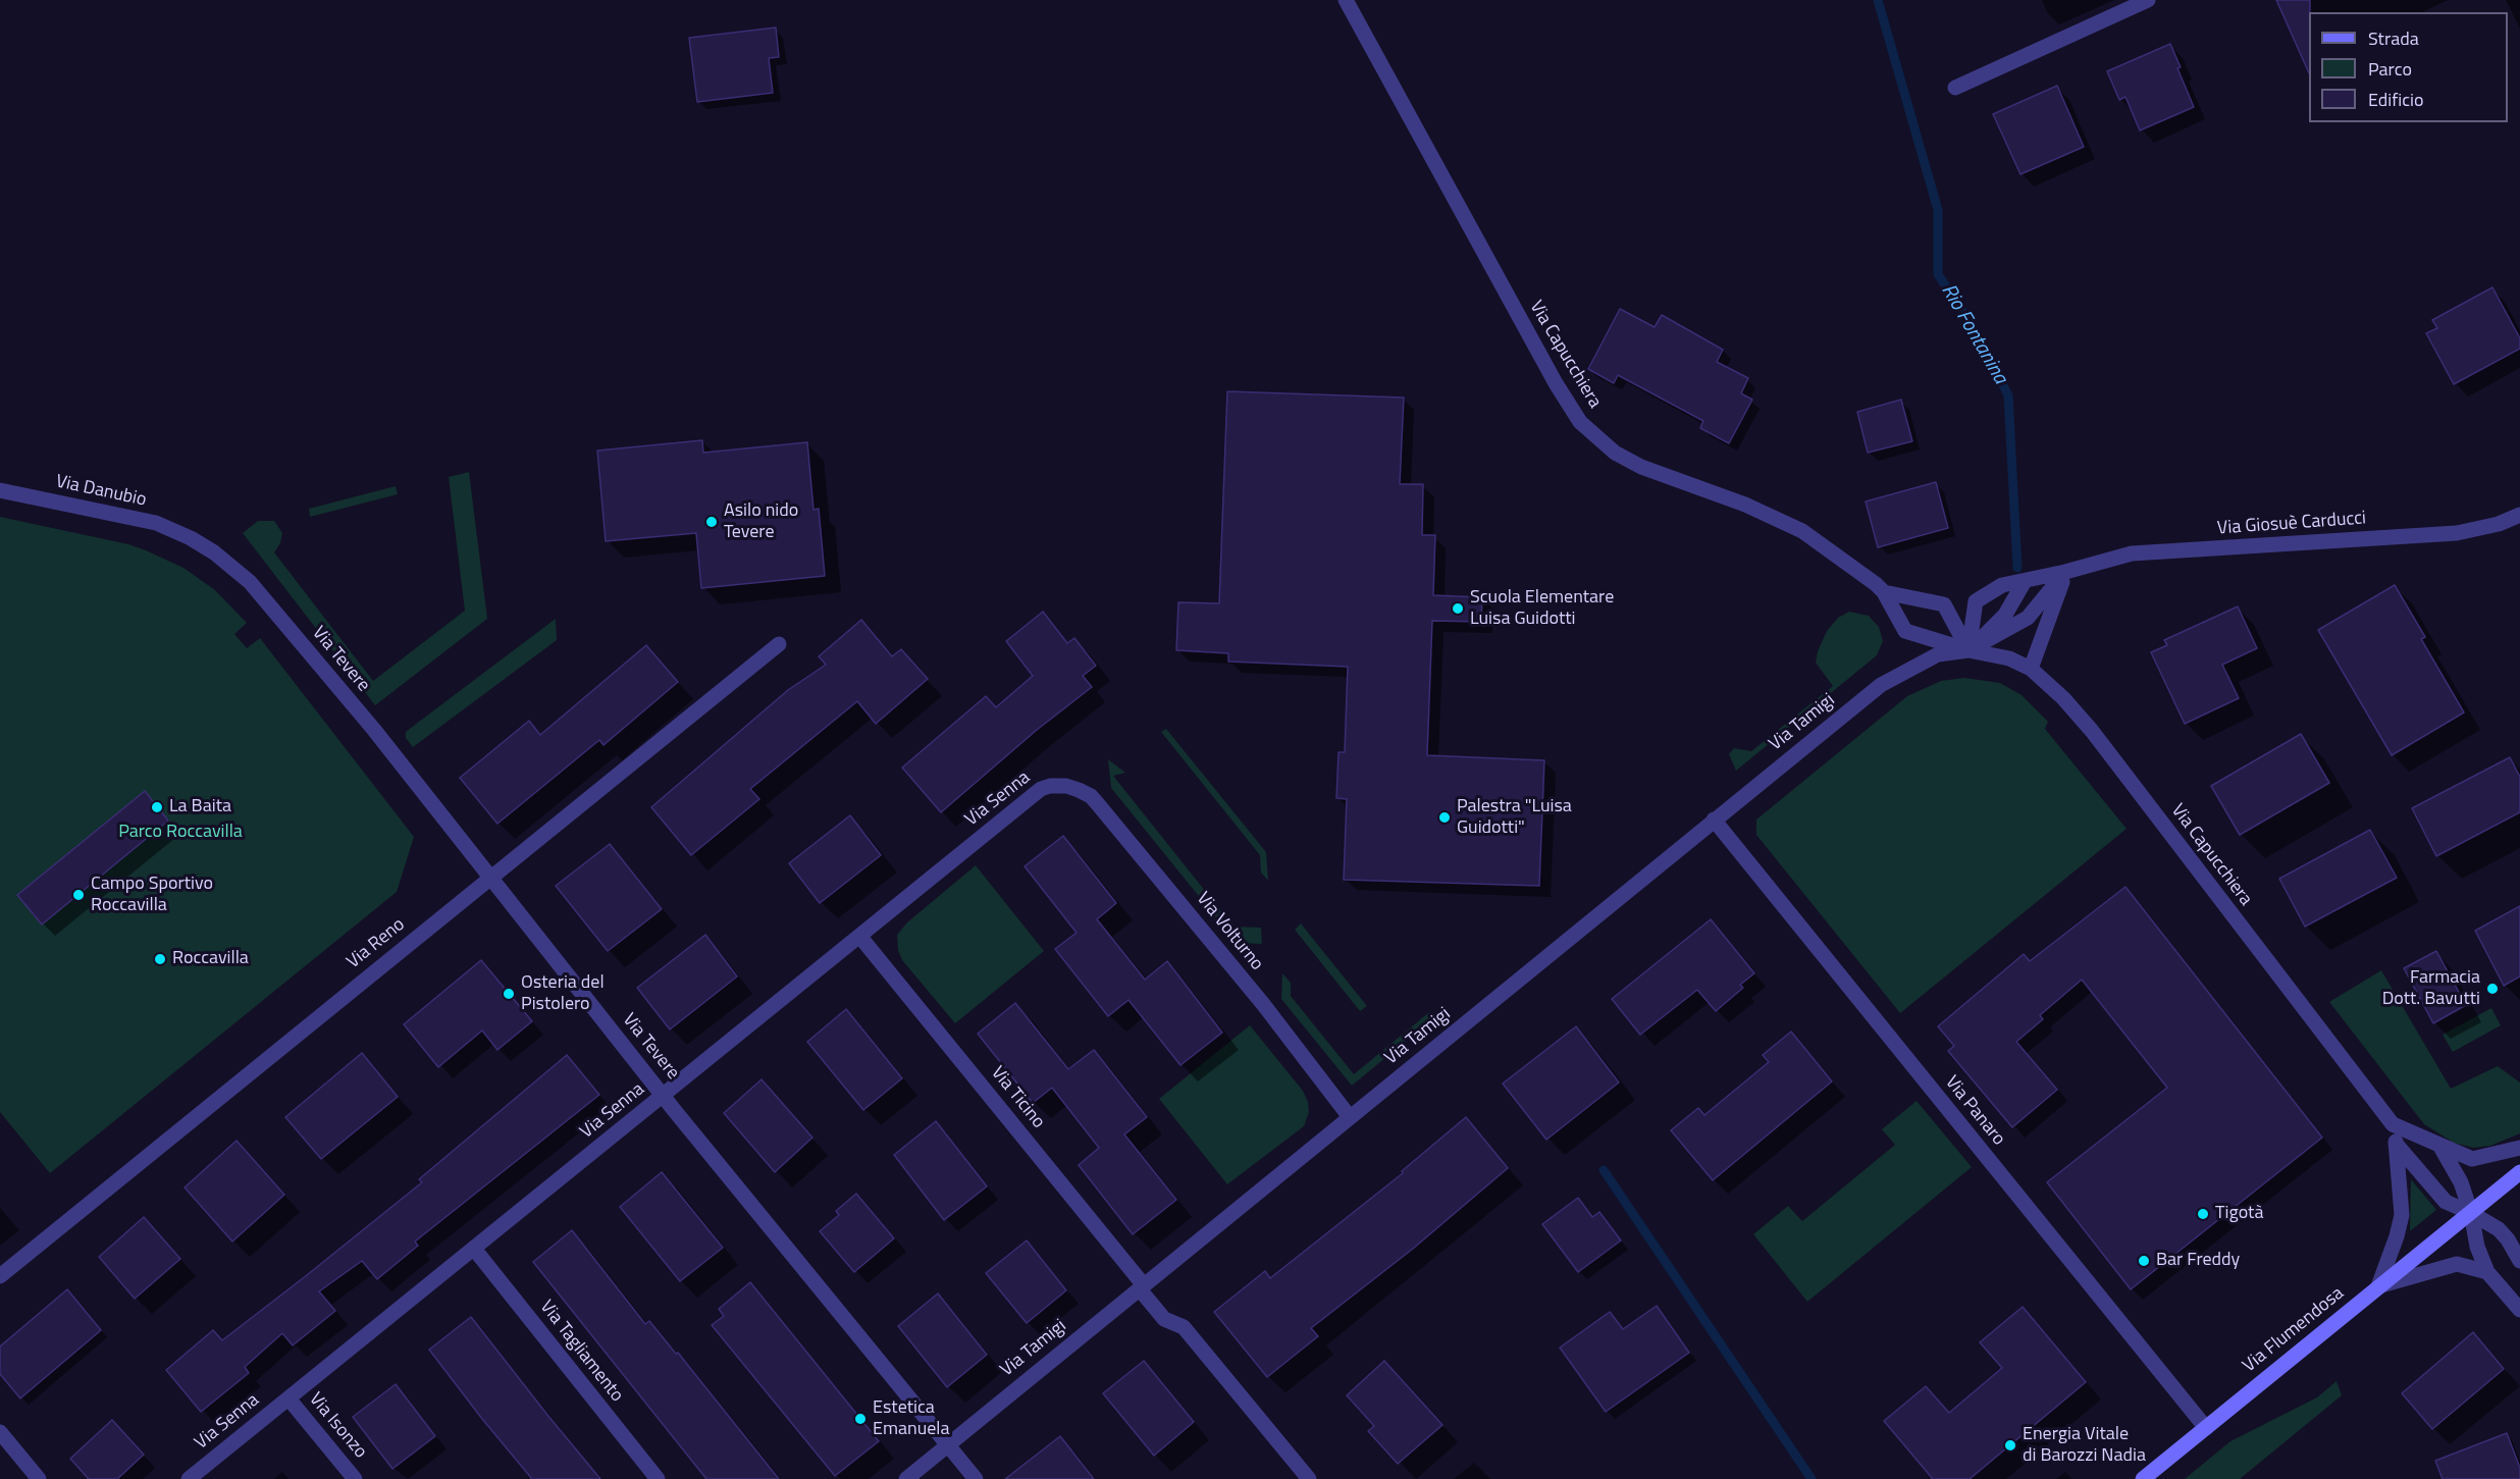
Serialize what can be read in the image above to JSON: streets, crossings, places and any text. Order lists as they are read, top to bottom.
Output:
{
  "streets": {
    "street": [
      "Via Capucchiera",
      "Via Danubio",
      "Via Giosuè Carducci",
      "Via Tevere",
      "Via Tamigi",
      "Via Senna",
      "Via Volturno",
      "Via Reno",
      "Via Ticino",
      "Via Panaro",
      "Via Flumendosa",
      "Via Tagliamento",
      "Via Isonzo"
    ]
  },
  "crossings": [
    ["Via Capucchiera", "Via Giosuè Carducci"],
    ["Via Capucchiera", "Via Tamigi"],
    ["Via Capucchiera", "Via Flumendosa"],
    ["Via Danubio", "Via Tevere"],
    ["Via Giosuè Carducci", "Via Tamigi"],
    ["Via Tevere", "Via Tamigi"],
    ["Via Tevere", "Via Senna"],
    ["Via Tevere", "Via Reno"],
    ["Via Tamigi", "Via Volturno"],
    ["Via Tamigi", "Via Ticino"],
    ["Via Tamigi", "Via Panaro"],
    ["Via Senna", "Via Volturno"],
    ["Via Senna", "Via Ticino"],
    ["Via Senna", "Via Tagliamento"],
    ["Via Senna", "Via Isonzo"],
    ["Via Panaro", "Via Flumendosa"]
  ],
  "water": ["Rio Fontanina"],
  "parks": ["Parco Roccavilla"],
  "places": [
    "Asilo nido Tevere",
    "Scuola Elementare Luisa Guidotti",
    "La Baita",
    "Palestra \"Luisa Guidotti\"",
    "Campo Sportivo Roccavilla",
    "Roccavilla",
    "Farmacia Dott. Bavutti",
    "Osteria del Pistolero",
    "Tigotà",
    "Bar Freddy",
    "Estetica Emanuela",
    "Energia Vitale di Barozzi Nadia"
  ],
  "legend": ["Strada", "Parco", "Edificio"]
}
